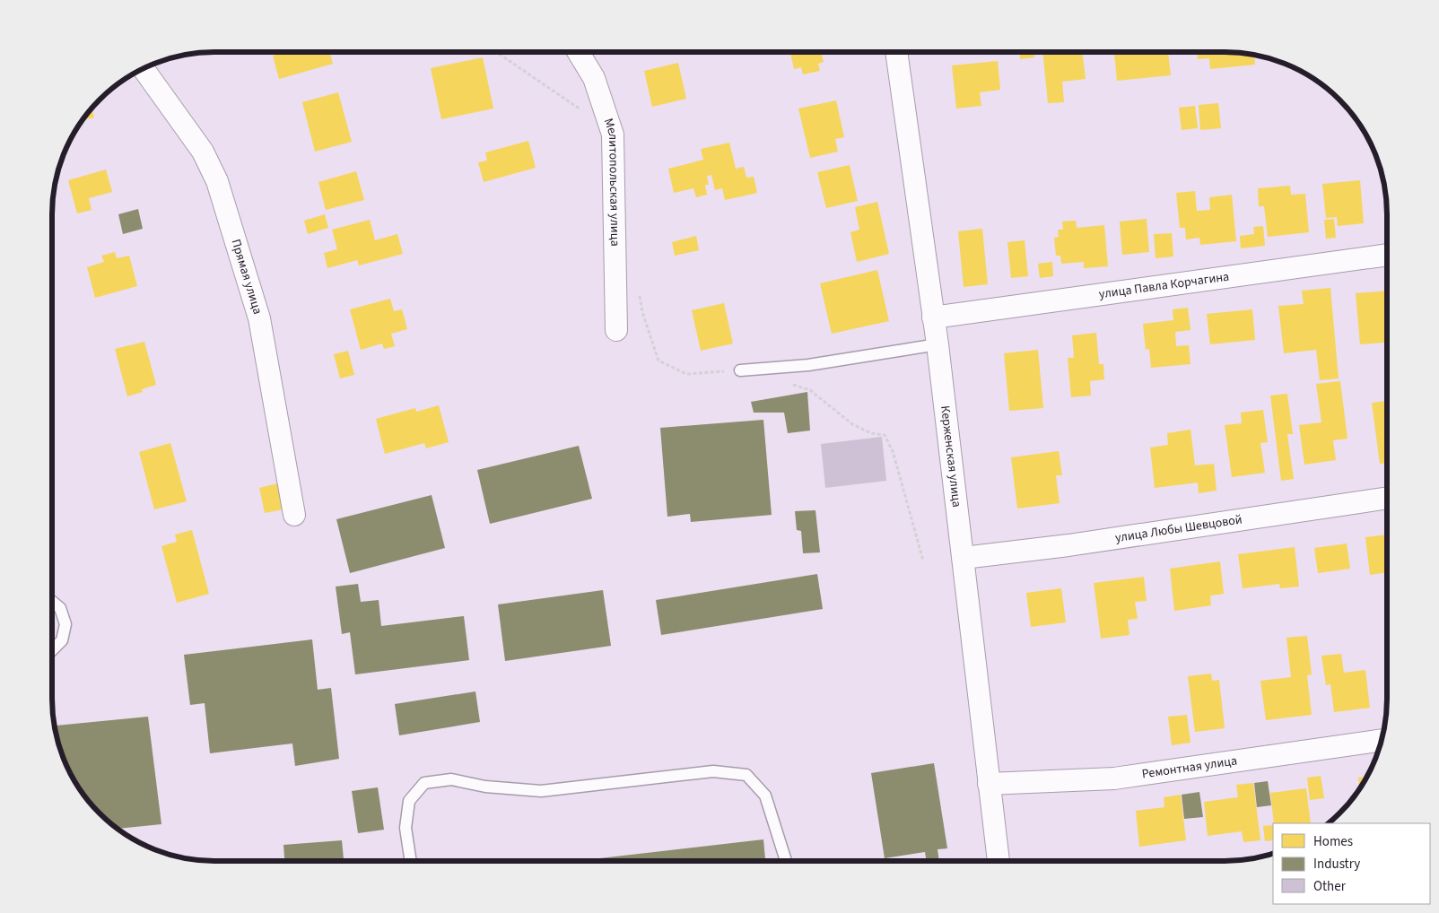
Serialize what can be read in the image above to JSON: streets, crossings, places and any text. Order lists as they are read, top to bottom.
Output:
{
  "streets": {
    "street": [
      "Мелитопольская улица",
      "Прямая улица",
      "улица Павла Корчагина",
      "Керженская улица",
      "улица Любы Шевцовой",
      "Ремонтная улица"
    ]
  },
  "crossings": [
    ["улица Павла Корчагина", "Керженская улица"],
    ["Керженская улица", "улица Любы Шевцовой"],
    ["Керженская улица", "Ремонтная улица"]
  ],
  "legend": ["Homes", "Industry", "Other"]
}
